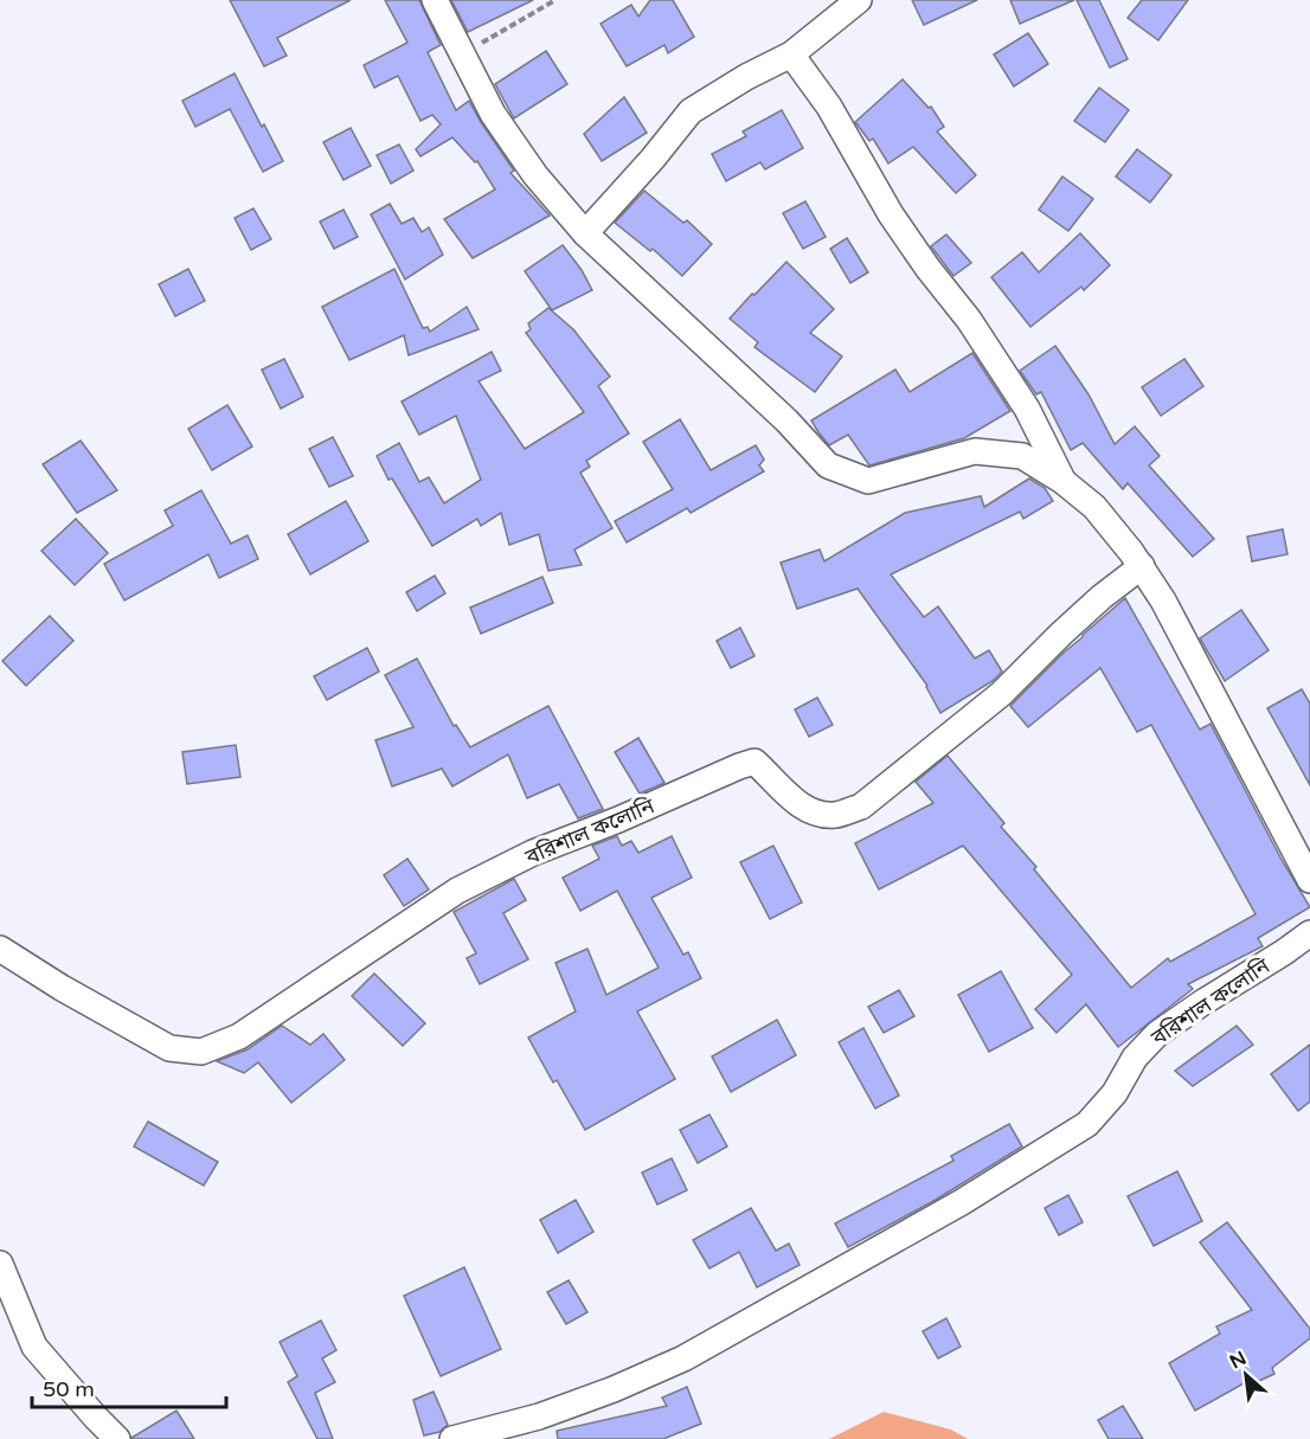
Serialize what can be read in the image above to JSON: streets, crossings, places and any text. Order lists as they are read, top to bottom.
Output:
{
  "streets": {
    "street": ["বরিশাল কলোনি"]
  },
  "scale_bar": "50 m",
  "north": "top left"
}
